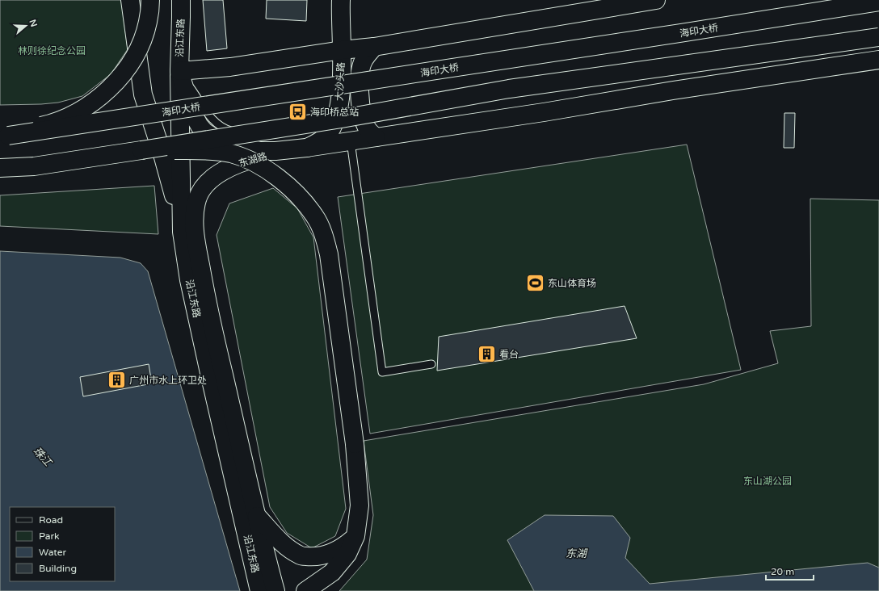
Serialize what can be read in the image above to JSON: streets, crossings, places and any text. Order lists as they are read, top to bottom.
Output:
{
  "streets": {
    "main road": [
      "海印大桥",
      "沿江东路",
      "大沙头路",
      "东湖路"
    ]
  },
  "crossings": [
    ["沿江东路", "东湖路"],
    ["大沙头路", "东湖路"]
  ],
  "water": ["珠江", "东湖"],
  "parks": ["林则徐纪念公园", "东山湖公园"],
  "places": {
    "bus stop": ["海印桥总站"],
    "sports": ["东山体育场"],
    "building": ["看台", "广州市水上环卫处"]
  },
  "legend": [
    "Road",
    "Park",
    "Water",
    "Building"
  ],
  "scale_bar": "20 m",
  "north": "right"
}
